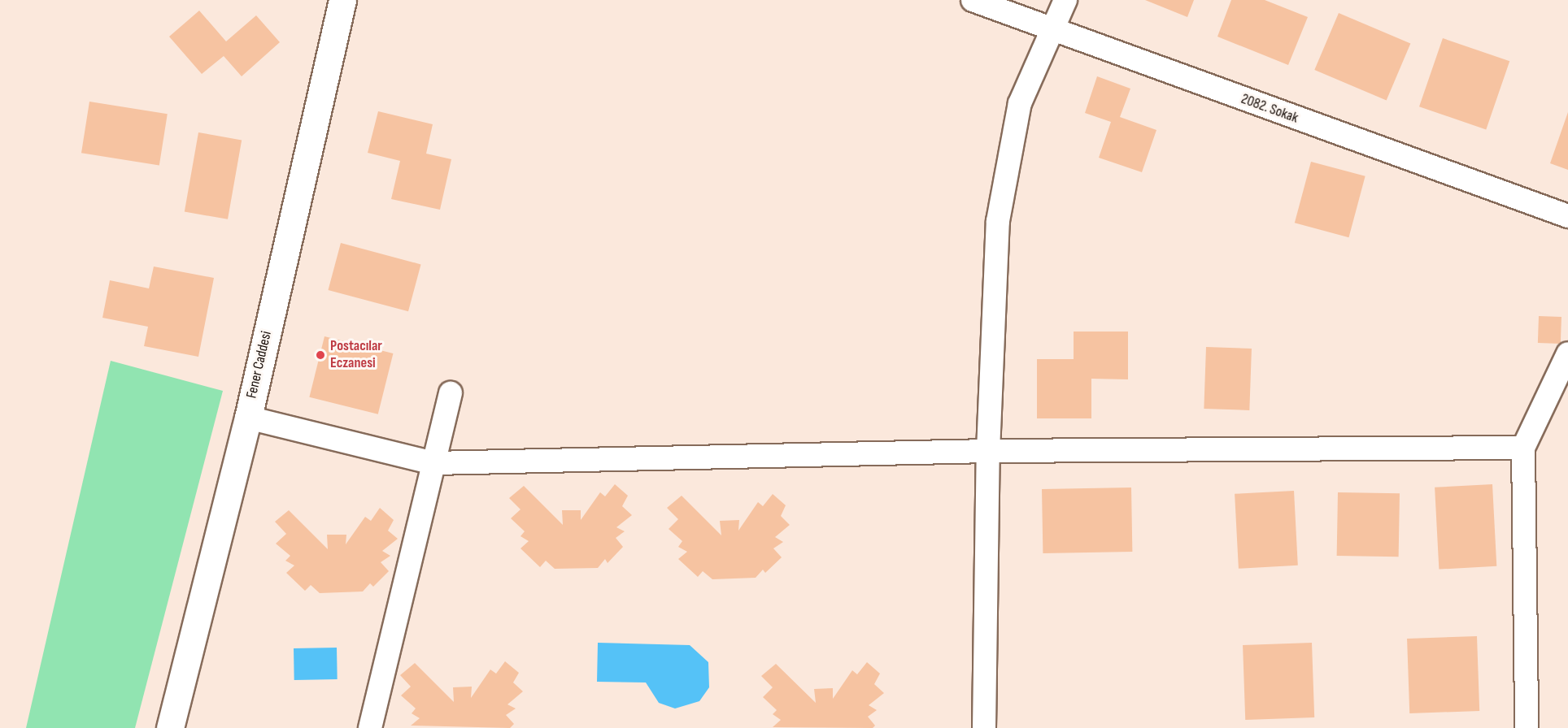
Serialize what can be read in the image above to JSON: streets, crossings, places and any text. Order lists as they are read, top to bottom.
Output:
{
  "streets": {
    "street": ["2082. Sokak", "Fener Caddesi"]
  },
  "places": ["Postacılar Eczanesi"]
}
